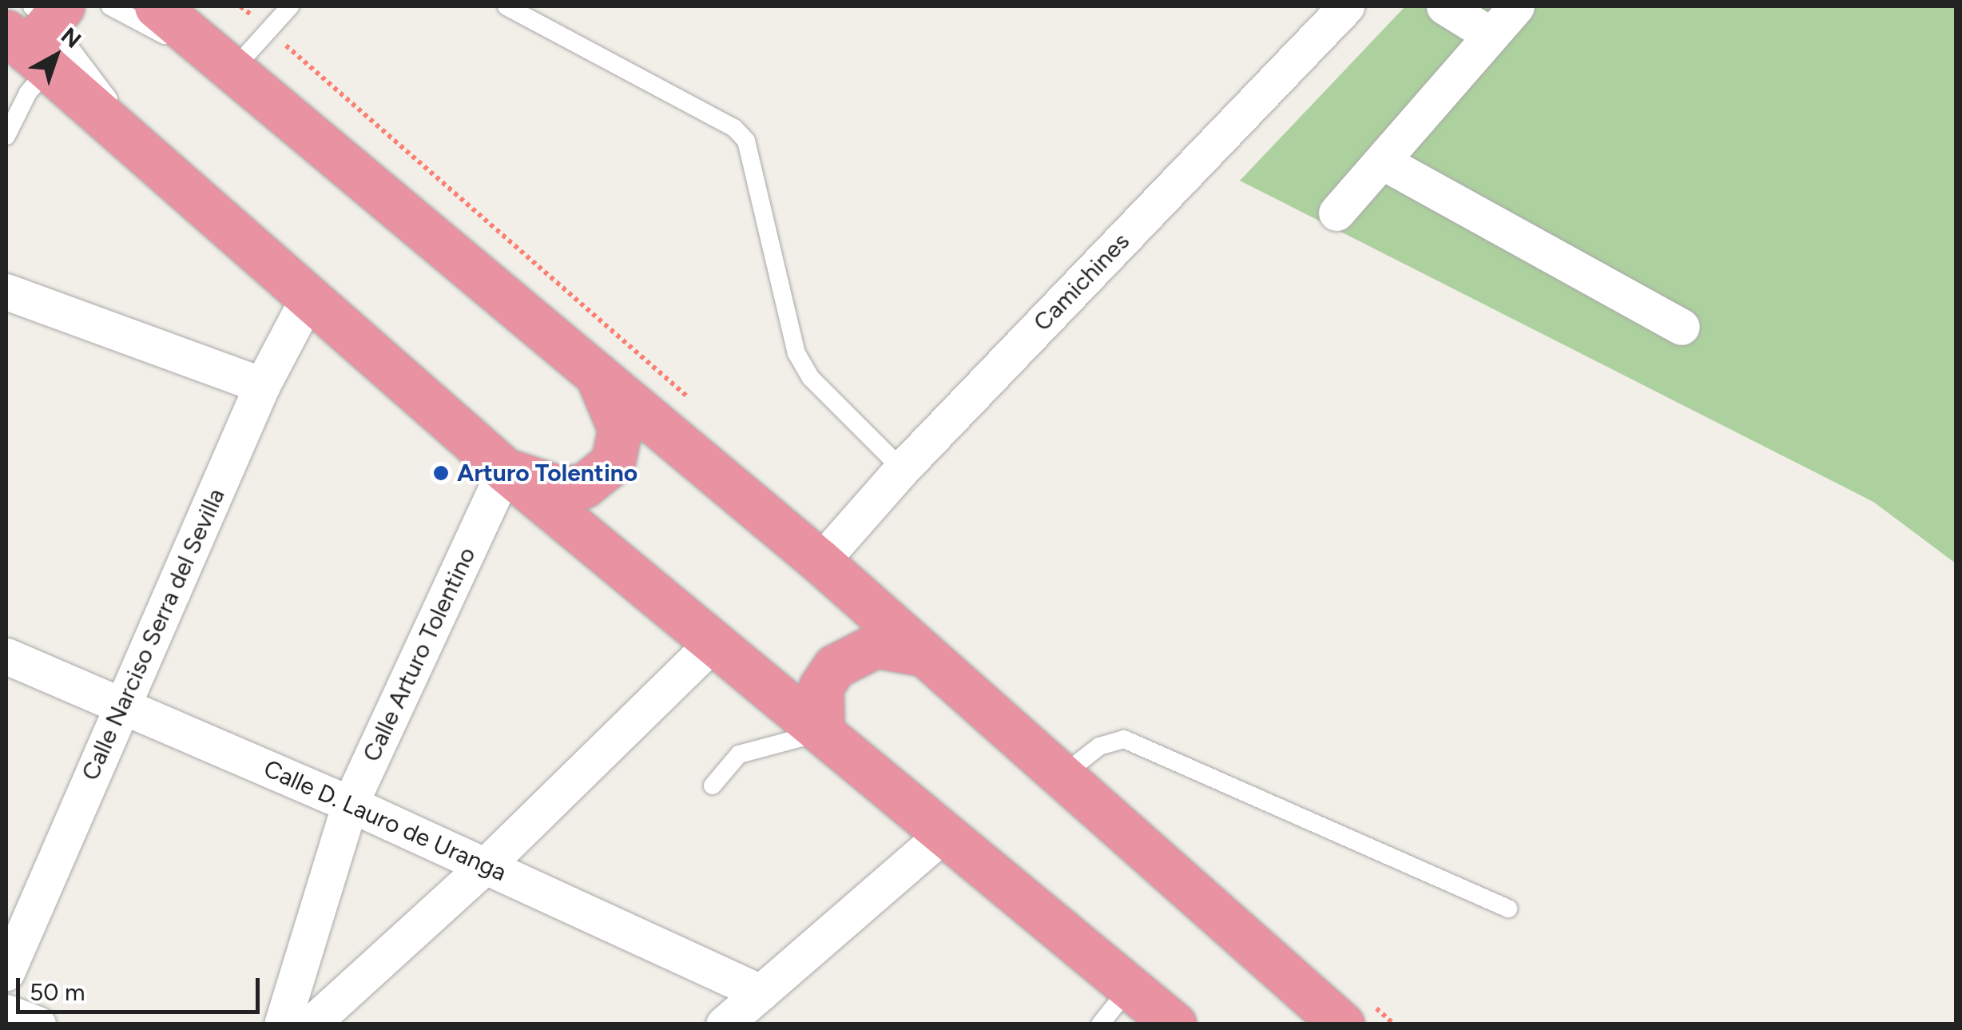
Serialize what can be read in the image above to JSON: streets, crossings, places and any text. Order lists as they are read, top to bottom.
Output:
{
  "streets": {
    "street": [
      "Camichines",
      "Calle Narciso Serra del Sevilla",
      "Calle Arturo Tolentino",
      "Calle D. Lauro de Uranga"
    ]
  },
  "crossings": [
    ["Calle Narciso Serra del Sevilla", "Calle D. Lauro de Uranga"],
    ["Calle Arturo Tolentino", "Calle D. Lauro de Uranga"]
  ],
  "places": ["Arturo Tolentino"],
  "scale_bar": "50 m",
  "north": "top right"
}
